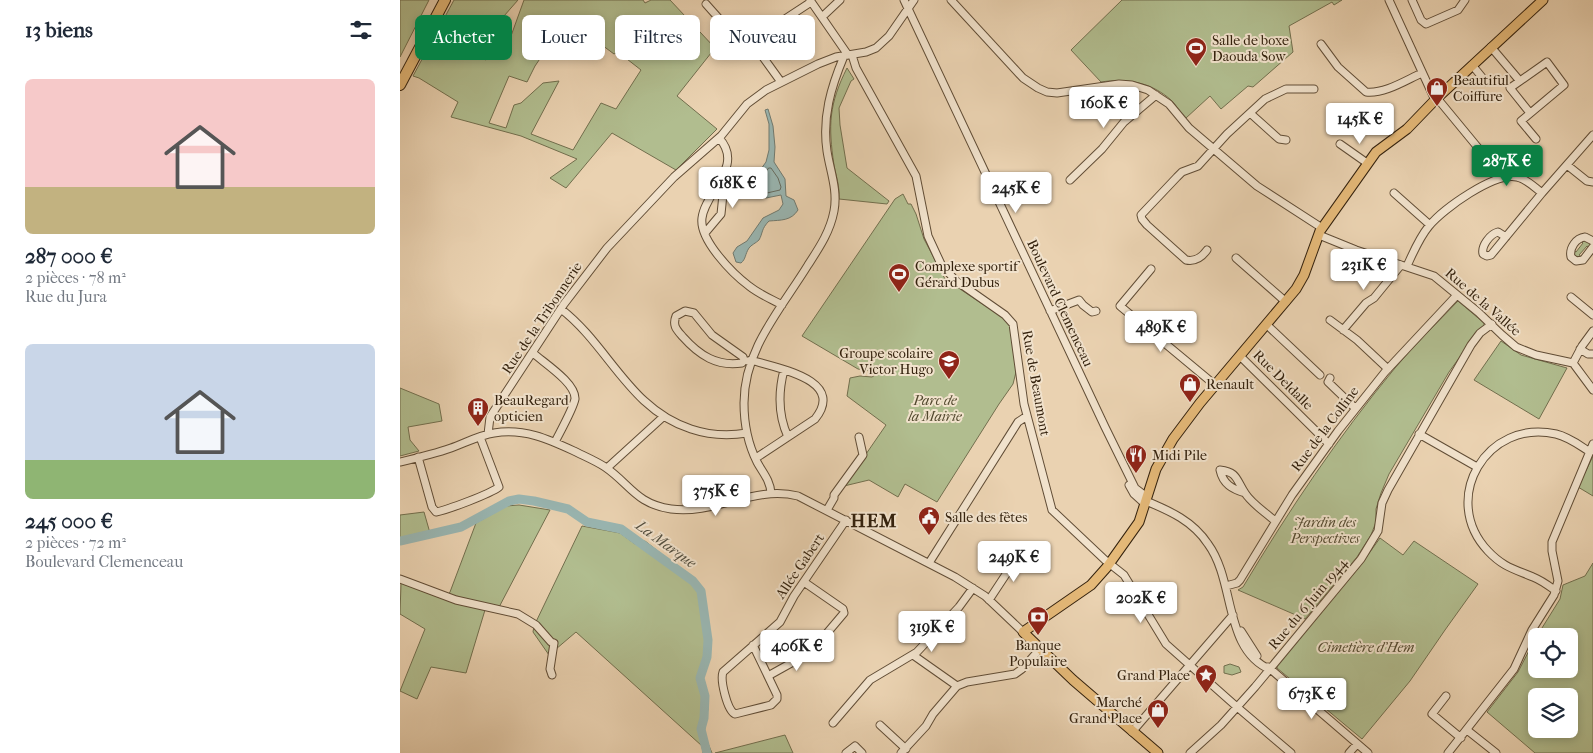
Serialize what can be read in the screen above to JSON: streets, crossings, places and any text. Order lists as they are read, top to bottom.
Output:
{
  "streets": {
    "street": [
      "Rue de la Vallée",
      "Boulevard Clemenceau",
      "Rue de la Tribonnerie",
      "Rue Deldalle",
      "Rue de Beaumont",
      "Rue de la Colline",
      "Allée Gabert",
      "Rue du 6 Juin 1944"
    ]
  },
  "crossings": [
    ["Rue de la Vallée", "Rue de la Colline"],
    ["Rue de la Vallée", "Rue du 6 Juin 1944"],
    ["Boulevard Clemenceau", "Rue de la Tribonnerie"],
    ["Rue de la Tribonnerie", "Rue de Beaumont"],
    ["Rue Deldalle", "Rue de la Colline"],
    ["Rue de Beaumont", "Rue du 6 Juin 1944"]
  ],
  "districts": ["HEM"],
  "water": ["La Marque"],
  "parks": ["Parc de la Mairie", "Jardin des Perspectives", "Cimetière d'Hem"],
  "places": {
    "sports": ["Salle de boxe Daouda Sow", "Complexe sportif Gérard Dubus"],
    "shop": ["Beautiful Coiffure", "Renault", "Marché Grand Place"],
    "school or university": ["Groupe scolaire Victor Hugo"],
    "building": ["BeauRegard opticien"],
    "restaurant": ["Midi Pile"],
    "public building": ["Salle des fêtes"],
    "bank": ["Banque Populaire"],
    "place": ["Grand Place"]
  },
  "page": {
    "heading": "13 biens",
    "chip": [
      "Acheter",
      "Louer",
      "Filtres",
      "Nouveau"
    ],
    "list": [
      {
        "name": "287 000 €",
        "note": "2 pièces · 78 m² · Rue du Jura"
      },
      {
        "name": "245 000 €",
        "note": "2 pièces · 72 m² · Boulevard Clemenceau"
      }
    ],
    "price": [
      "160K €",
      "145K €",
      "287K €",
      "618K €",
      "245K €",
      "231K €",
      "489K €",
      "375K €",
      "249K €",
      "202K €",
      "319K €",
      "406K €",
      "673K €"
    ]
  }
}
